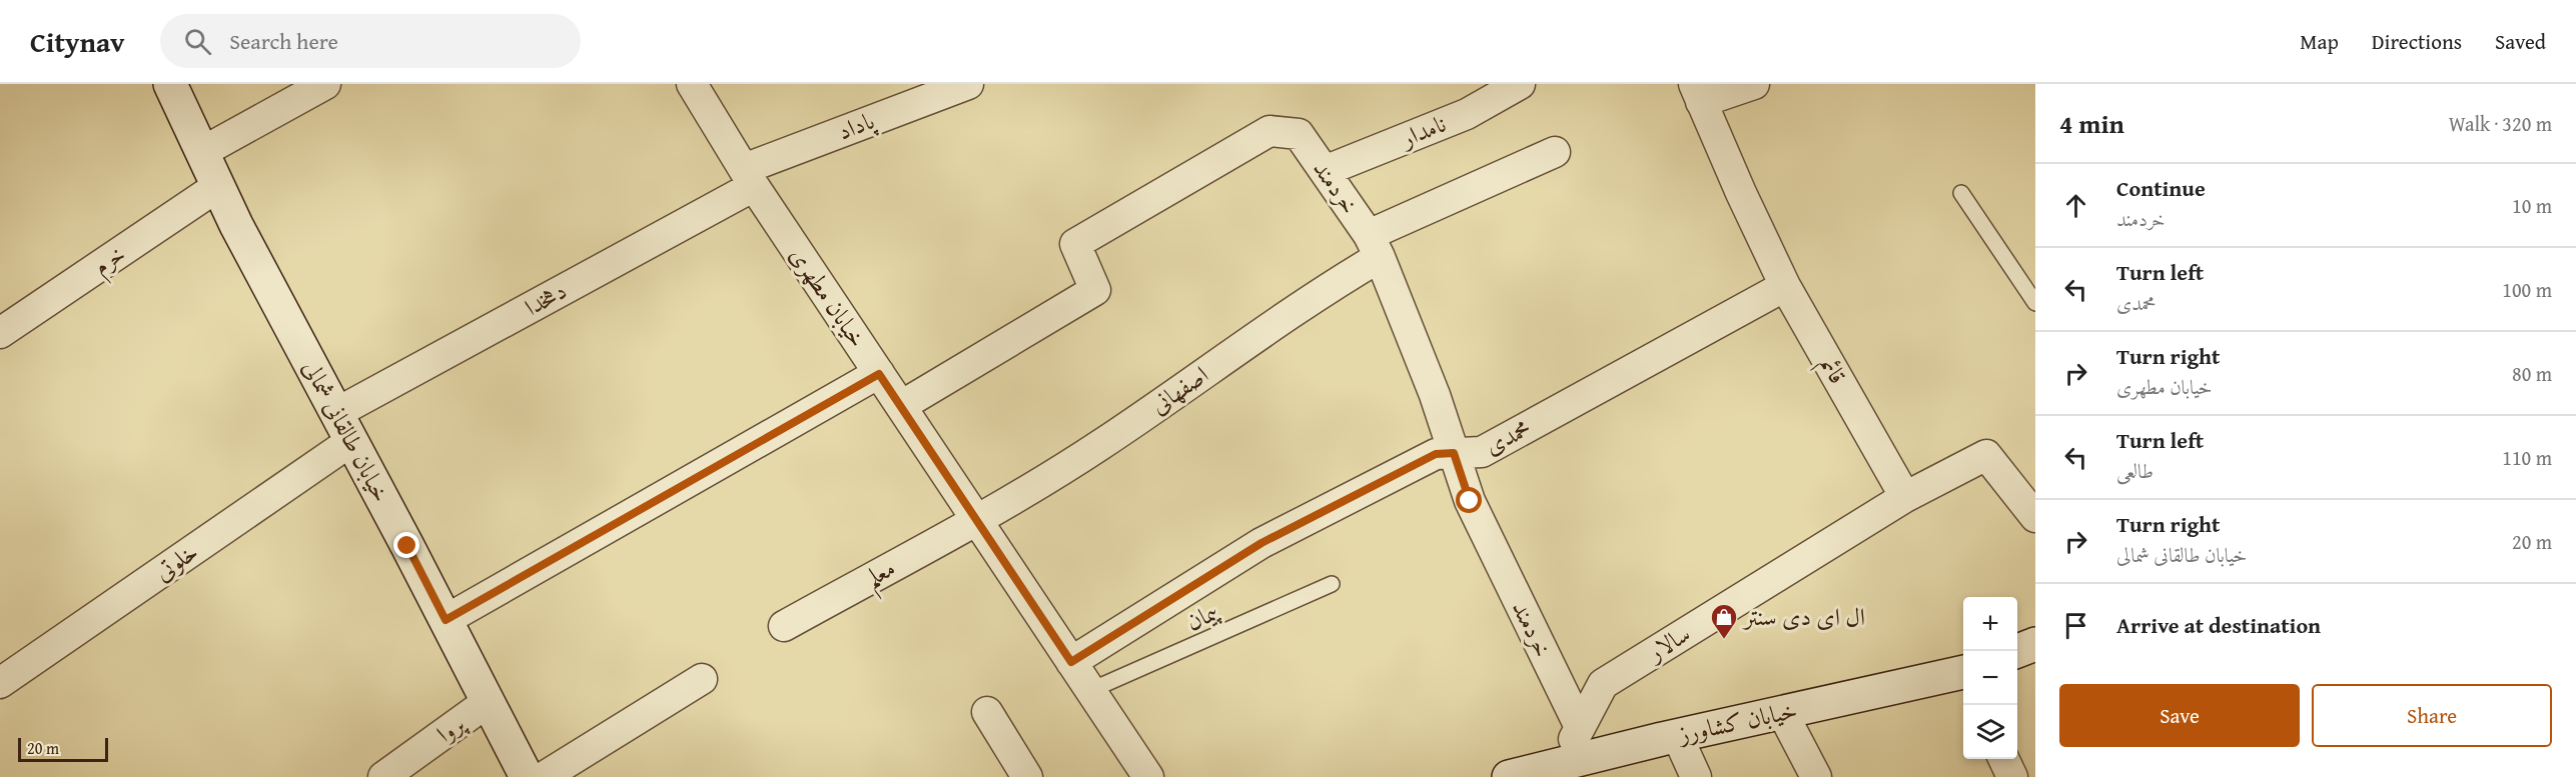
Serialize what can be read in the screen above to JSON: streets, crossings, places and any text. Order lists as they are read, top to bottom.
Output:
{
  "streets": {
    "main road": ["خیابان طالقانی شمالی", "خیابان کشاورز"],
    "street": [
      "پاداد",
      "نامدار",
      "خردمند",
      "خرم",
      "خیابان مطهری",
      "دهخدا",
      "قائم",
      "اصفهانی",
      "محمدی",
      "خلوتی",
      "معلم",
      "سالار",
      "پروا"
    ],
    "lane": ["پیمان"]
  },
  "crossings": [
    ["پاداد", "خیابان مطهری"],
    ["پاداد", "دهخدا"],
    ["نامدار", "خردمند"],
    ["خردمند", "خیابان مطهری"],
    ["خردمند", "اصفهانی"],
    ["خردمند", "محمدی"],
    ["خردمند", "سالار"],
    ["خرم", "خیابان طالقانی شمالی"],
    ["خیابان مطهری", "دهخدا"],
    ["خیابان مطهری", "اصفهانی"],
    ["خیابان مطهری", "محمدی"],
    ["خیابان مطهری", "معلم"],
    ["خیابان مطهری", "پیمان"],
    ["دهخدا", "خیابان طالقانی شمالی"],
    ["قائم", "محمدی"],
    ["قائم", "سالار"],
    ["اصفهانی", "معلم"],
    ["خیابان طالقانی شمالی", "خلوتی"],
    ["خیابان طالقانی شمالی", "پروا"],
    ["سالار", "خیابان کشاورز"]
  ],
  "places": {
    "shop": ["ال ای دی سنتر"]
  },
  "scale_bar": "20 m",
  "page": {
    "header": "Citynav",
    "search": "Search here",
    "nav": ["Map", "Directions", "Saved"],
    "heading": ["4 min", "Walk · 320 m"],
    "list": [
      ["Continue", "خردمند", "10 m"],
      ["Turn left", "محمدی", "100 m"],
      ["Turn right", "خیابان مطهری", "80 m"],
      ["Turn left", "طالعی", "110 m"],
      ["Turn right", "خیابان طالقانی شمالی", "20 m"],
      "Arrive at destination"
    ],
    "map_buttons": ["+", "−"],
    "buttons": ["Save", "Share"],
    "scale": "20 m"
  }
}
